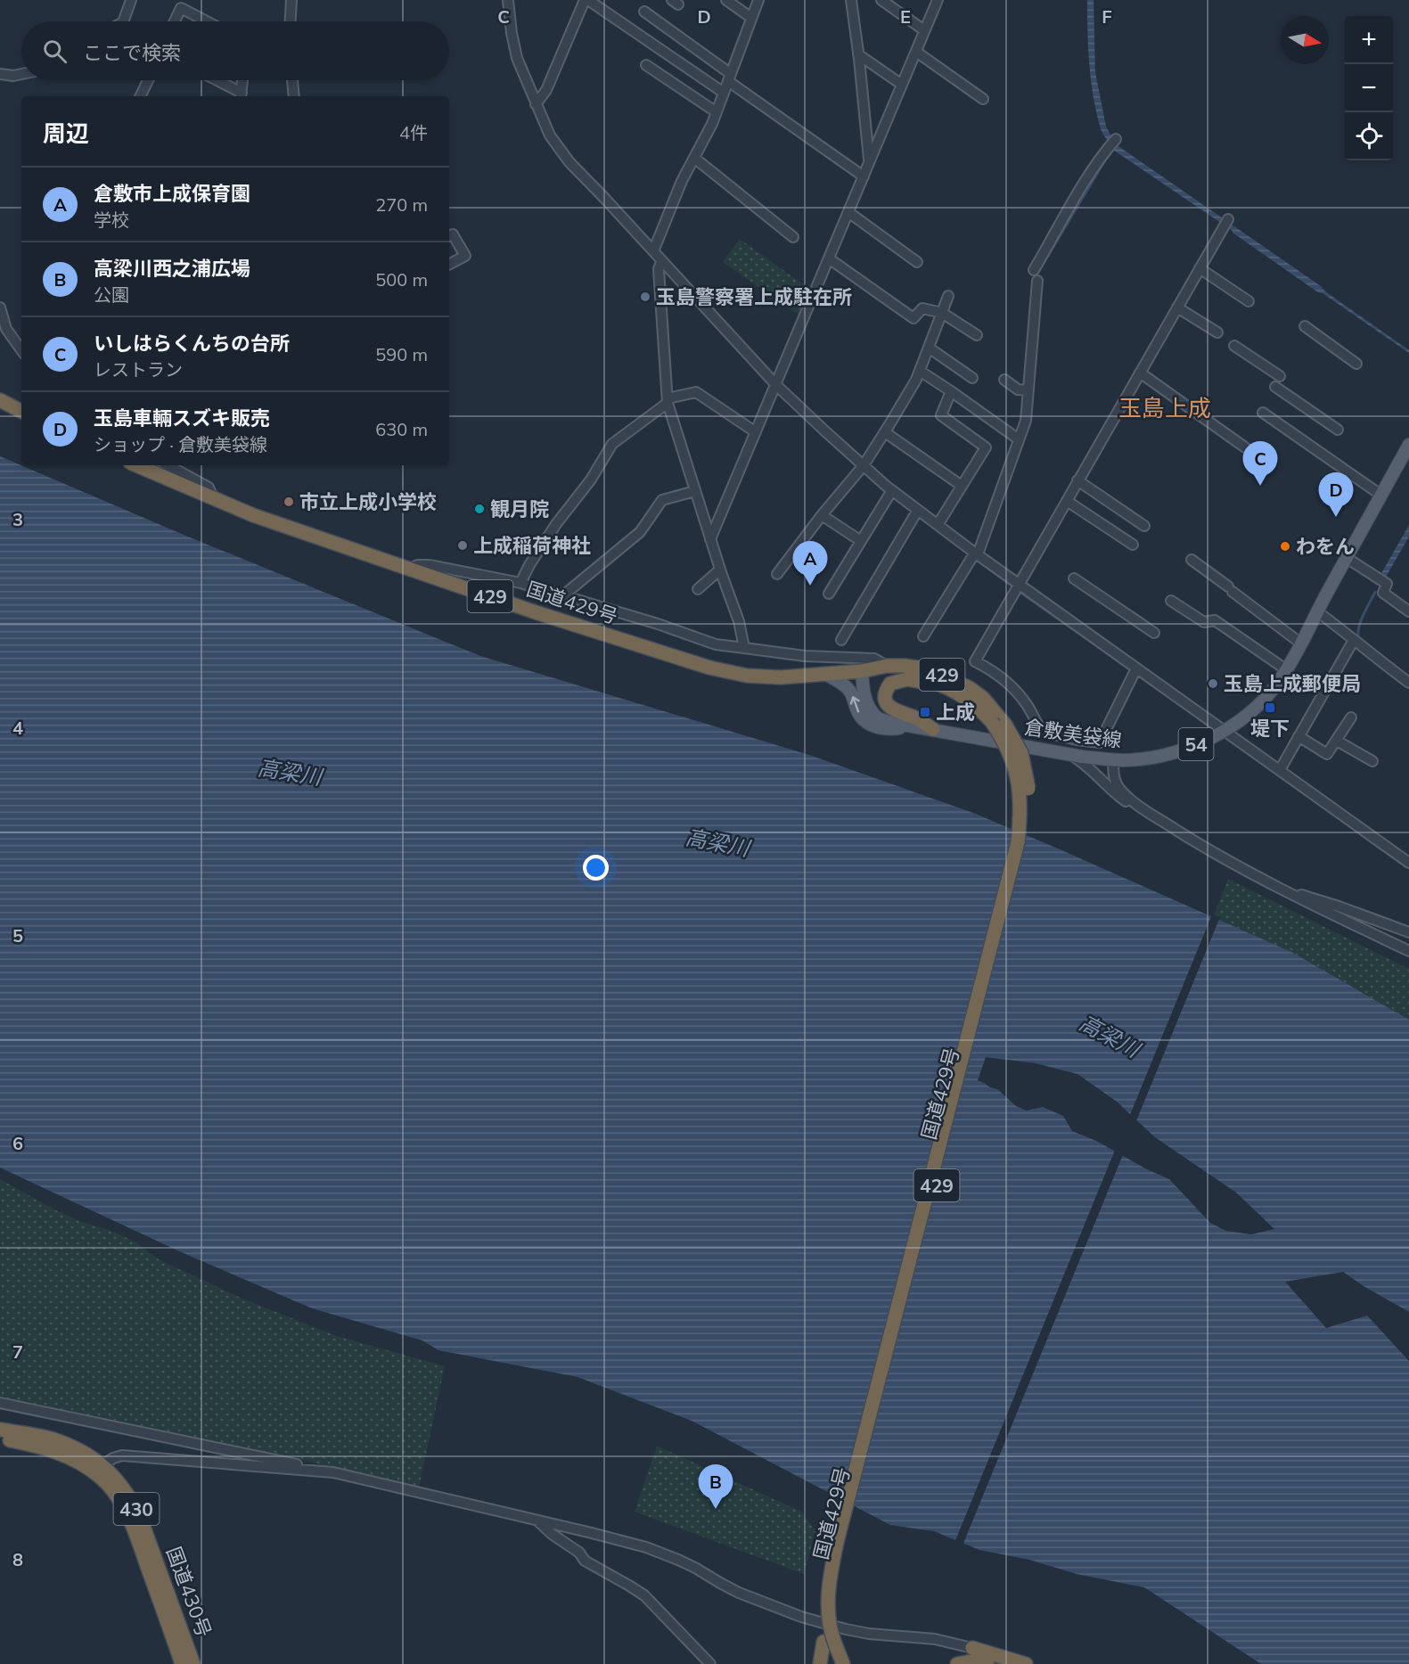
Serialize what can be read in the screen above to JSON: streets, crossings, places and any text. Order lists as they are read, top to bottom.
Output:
{
  "streets": {
    "highway": [
      "429",
      "国道429号",
      "430",
      "国道430号"
    ],
    "main road": ["倉敷美袋線", "54"]
  },
  "crossings": [
    ["国道429号", "倉敷美袋線"]
  ],
  "districts": ["玉島上成"],
  "water": ["高梁川"],
  "places": {
    "other": [
      "玉島警察署上成駐在所",
      "市立上成小学校",
      "観月院",
      "上成稲荷神社",
      "わをん",
      "玉島上成郵便局"
    ],
    "transit": ["堤下", "上成"]
  },
  "north": "right",
  "page": {
    "map_buttons": ["+", "−"],
    "search": "ここで検索",
    "heading": ["周辺", "4件"],
    "list": [
      {
        "mark": "A",
        "name": "倉敷市上成保育園",
        "note": "学校",
        "value": "270 m"
      },
      {
        "mark": "B",
        "name": "高梁川西之浦広場",
        "note": "公園",
        "value": "500 m"
      },
      {
        "mark": "C",
        "name": "いしはらくんちの台所",
        "note": "レストラン",
        "value": "590 m"
      },
      {
        "mark": "D",
        "name": "玉島車輛スズキ販売",
        "note": "ショップ · 倉敷美袋線",
        "value": "630 m"
      }
    ],
    "pins": [
      "C",
      "D",
      "A",
      "B"
    ]
  },
  "grid": {
    "columns": [
      "C",
      "D",
      "E",
      "F"
    ],
    "rows": [
      "3",
      "4",
      "5",
      "6",
      "7",
      "8"
    ]
  }
}
